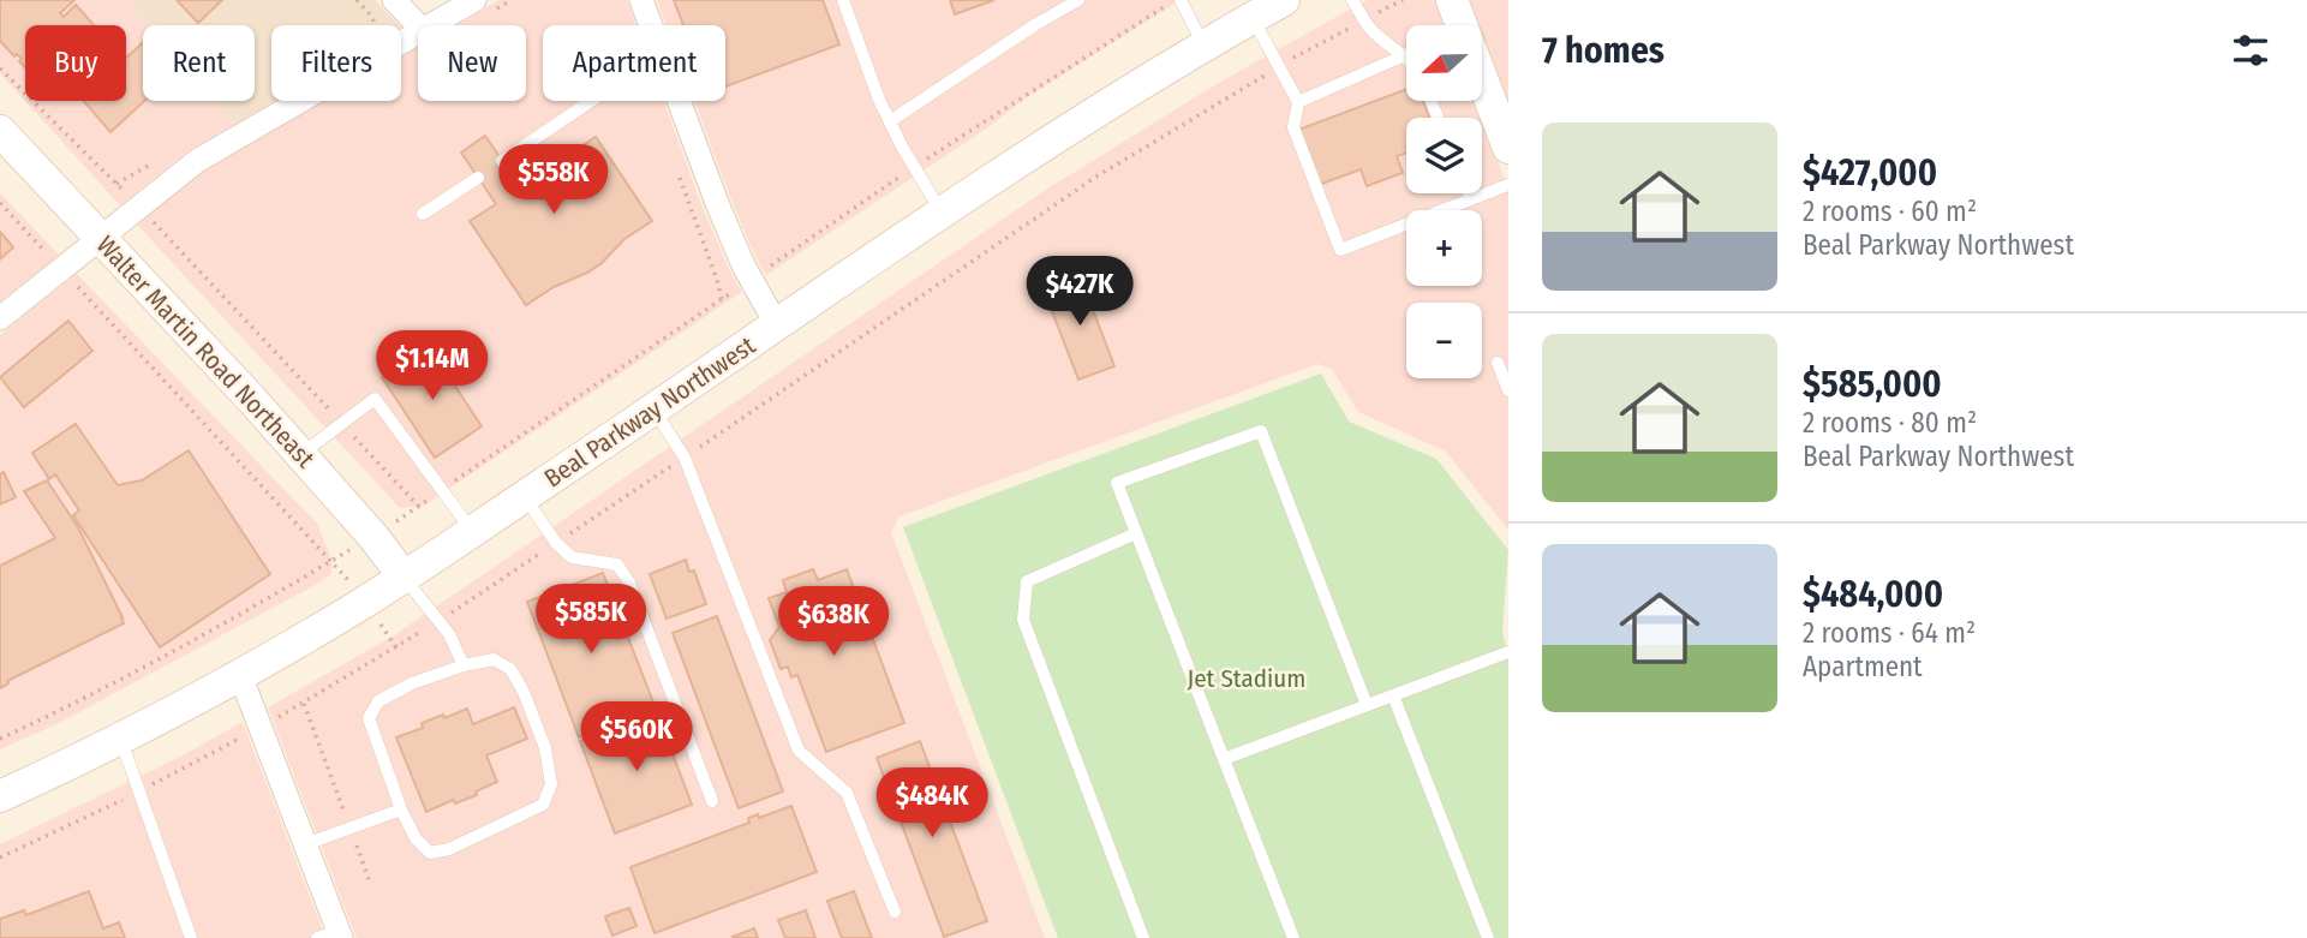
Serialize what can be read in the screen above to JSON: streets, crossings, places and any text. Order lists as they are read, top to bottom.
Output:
{
  "streets": {
    "main road": ["Walter Martin Road Northeast", "Beal Parkway Northwest"]
  },
  "crossings": [
    ["Walter Martin Road Northeast", "Beal Parkway Northwest"]
  ],
  "parks": ["Jet Stadium"],
  "north": "left",
  "page": {
    "heading": "7 homes",
    "map_buttons": ["+", "−"],
    "chip": [
      "Buy",
      "Rent",
      "Filters",
      "New",
      "Apartment"
    ],
    "list": [
      {
        "name": "$427,000",
        "note": "2 rooms · 60 m² · Beal Parkway Northwest"
      },
      {
        "name": "$585,000",
        "note": "2 rooms · 80 m² · Beal Parkway Northwest"
      },
      {
        "name": "$484,000",
        "note": "2 rooms · 64 m² · Apartment"
      }
    ],
    "price": [
      "$558K",
      "$427K",
      "$1.14M",
      "$585K",
      "$638K",
      "$560K",
      "$484K"
    ]
  }
}
